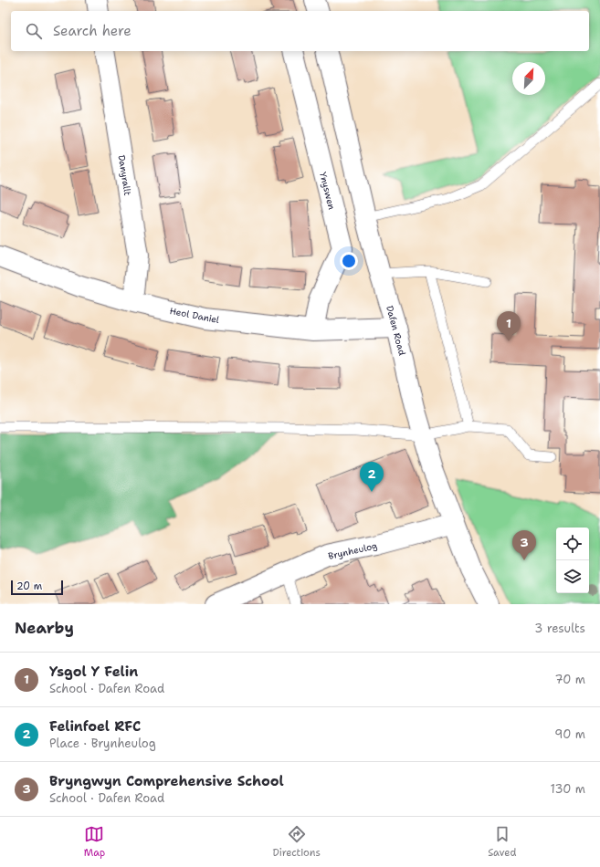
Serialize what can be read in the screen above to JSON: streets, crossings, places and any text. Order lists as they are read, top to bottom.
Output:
{
  "streets": {
    "street": [
      "Danyrallt",
      "Ynyswen",
      "Heol Daniel",
      "Dafen Road",
      "Brynheulog"
    ]
  },
  "crossings": [
    ["Danyrallt", "Heol Daniel"],
    ["Ynyswen", "Heol Daniel"],
    ["Heol Daniel", "Dafen Road"],
    ["Dafen Road", "Brynheulog"]
  ],
  "scale_bar": "20 m",
  "north": "top right",
  "page": {
    "search": "Search here",
    "pins": ["1", "2", "3"],
    "scale": "20 m",
    "heading": ["Nearby", "3 results"],
    "list": [
      {
        "mark": "1",
        "name": "Ysgol Y Felin",
        "note": "School · Dafen Road",
        "value": "70 m"
      },
      {
        "mark": "2",
        "name": "Felinfoel RFC",
        "note": "Place · Brynheulog",
        "value": "90 m"
      },
      {
        "mark": "3",
        "name": "Bryngwyn Comprehensive School",
        "note": "School · Dafen Road",
        "value": "130 m"
      }
    ],
    "nav": ["Map", "Directions", "Saved"]
  }
}
